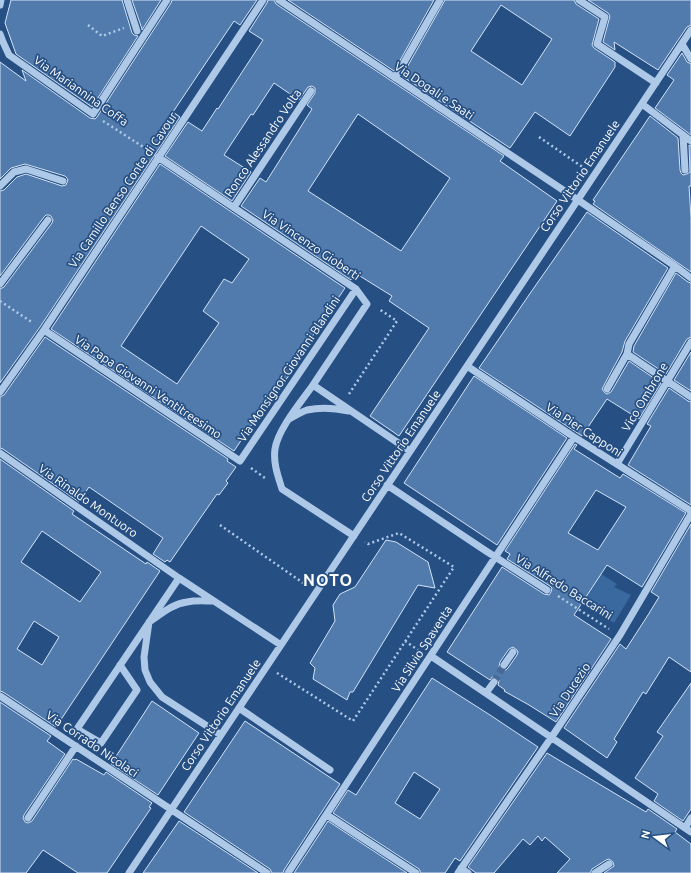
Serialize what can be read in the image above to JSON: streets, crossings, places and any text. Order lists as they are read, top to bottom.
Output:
{
  "streets": {
    "street": [
      "Via Mariannina Coffa",
      "Via Dogali e Saati",
      "Ronco Alessandro Volta",
      "Corso Vittorio Emanuele",
      "Via Camillo Benso Conte di Cavour",
      "Via Vincenzo Gioberti",
      "Via Monsignor Giovanni Blandini",
      "Via Papa Giovanni Ventitreesimo",
      "Vico Ombrone",
      "Via Pier Capponi",
      "Via Rinaldo Montuoro",
      "Via Alfredo Baccarini",
      "Via Silvio Spaventa",
      "Via Ducezio",
      "Via Corrado Nicolaci"
    ]
  },
  "crossings": [
    ["Via Mariannina Coffa", "Via Camillo Benso Conte di Cavour"],
    ["Via Mariannina Coffa", "Via Vincenzo Gioberti"],
    ["Via Dogali e Saati", "Corso Vittorio Emanuele"],
    ["Ronco Alessandro Volta", "Via Vincenzo Gioberti"],
    ["Corso Vittorio Emanuele", "Via Pier Capponi"],
    ["Corso Vittorio Emanuele", "Via Rinaldo Montuoro"],
    ["Corso Vittorio Emanuele", "Via Alfredo Baccarini"],
    ["Corso Vittorio Emanuele", "Via Corrado Nicolaci"],
    ["Via Camillo Benso Conte di Cavour", "Via Vincenzo Gioberti"],
    ["Via Camillo Benso Conte di Cavour", "Via Papa Giovanni Ventitreesimo"],
    ["Via Vincenzo Gioberti", "Via Monsignor Giovanni Blandini"],
    ["Via Monsignor Giovanni Blandini", "Via Papa Giovanni Ventitreesimo"],
    ["Vico Ombrone", "Via Pier Capponi"],
    ["Via Pier Capponi", "Via Silvio Spaventa"],
    ["Via Alfredo Baccarini", "Via Silvio Spaventa"],
    ["Via Alfredo Baccarini", "Via Ducezio"]
  ],
  "districts": ["NOTO"],
  "north": "left"
}
